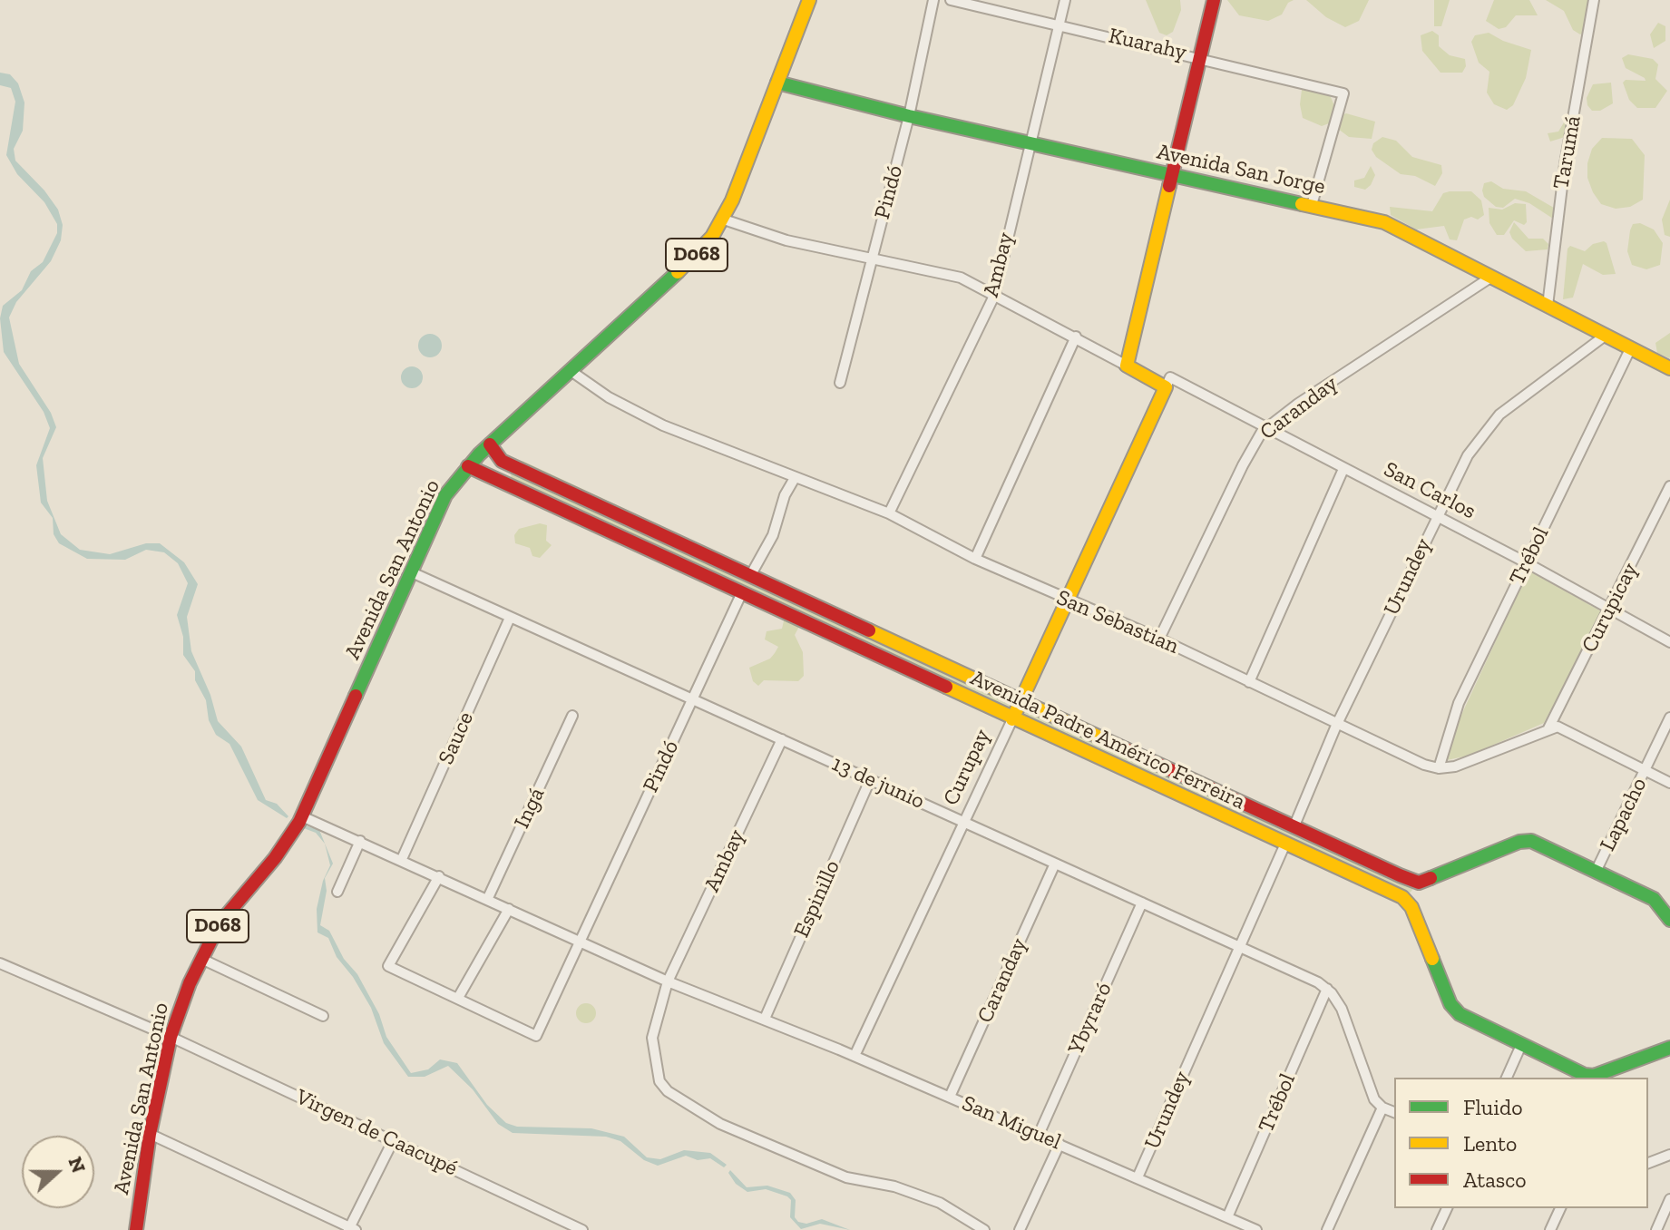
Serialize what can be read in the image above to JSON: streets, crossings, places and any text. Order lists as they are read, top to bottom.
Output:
{
  "streets": {
    "street": [
      "Kuarahy",
      "Tarumá",
      "Avenida San Jorge",
      "Pindó",
      "D068",
      "Ambay",
      "Caranday",
      "San Carlos",
      "Trébol",
      "Avenida San Antonio",
      "Urundey",
      "Curupicay",
      "San Sebastian",
      "Sauce",
      "Avenida Padre Américo Ferreira",
      "Curupay",
      "13 de junio",
      "Ingá",
      "Lapacho",
      "Espinillo",
      "Ybyraró",
      "San Miguel",
      "Virgen de Caacupé"
    ]
  },
  "crossings": [
    ["Kuarahy", "Avenida San Jorge"],
    ["Kuarahy", "Ambay"],
    ["Tarumá", "Avenida San Jorge"],
    ["Avenida San Jorge", "Pindó"],
    ["Avenida San Jorge", "Ambay"],
    ["Avenida San Jorge", "Caranday"],
    ["Avenida San Jorge", "Trébol"],
    ["Avenida San Jorge", "Avenida San Antonio"],
    ["Avenida San Jorge", "Urundey"],
    ["Pindó", "San Carlos"],
    ["Pindó", "Avenida Padre Américo Ferreira"],
    ["Pindó", "13 de junio"],
    ["Pindó", "San Miguel"],
    ["Ambay", "San Carlos"],
    ["Ambay", "San Sebastian"],
    ["Ambay", "13 de junio"],
    ["Ambay", "San Miguel"],
    ["Caranday", "San Carlos"],
    ["Caranday", "San Sebastian"],
    ["Caranday", "13 de junio"],
    ["Caranday", "San Miguel"],
    ["San Carlos", "Trébol"],
    ["San Carlos", "Avenida San Antonio"],
    ["San Carlos", "Urundey"],
    ["San Carlos", "Curupicay"],
    ["San Carlos", "Curupay"],
    ["Trébol", "San Sebastian"],
    ["Trébol", "13 de junio"],
    ["Trébol", "San Miguel"],
    ["Avenida San Antonio", "San Sebastian"],
    ["Avenida San Antonio", "Avenida Padre Américo Ferreira"],
    ["Avenida San Antonio", "13 de junio"],
    ["Avenida San Antonio", "San Miguel"],
    ["Avenida San Antonio", "Virgen de Caacupé"],
    ["Urundey", "San Sebastian"],
    ["Urundey", "Avenida Padre Américo Ferreira"],
    ["Urundey", "13 de junio"],
    ["Urundey", "San Miguel"],
    ["San Sebastian", "Curupay"],
    ["Sauce", "13 de junio"],
    ["Sauce", "San Miguel"],
    ["Avenida Padre Américo Ferreira", "Curupay"],
    ["Curupay", "13 de junio"],
    ["Curupay", "San Miguel"],
    ["13 de junio", "Espinillo"],
    ["13 de junio", "Ybyraró"],
    ["Ingá", "San Miguel"],
    ["Espinillo", "San Miguel"],
    ["Ybyraró", "San Miguel"]
  ],
  "legend": ["Fluido", "Lento", "Atasco"],
  "north": "right"
}
